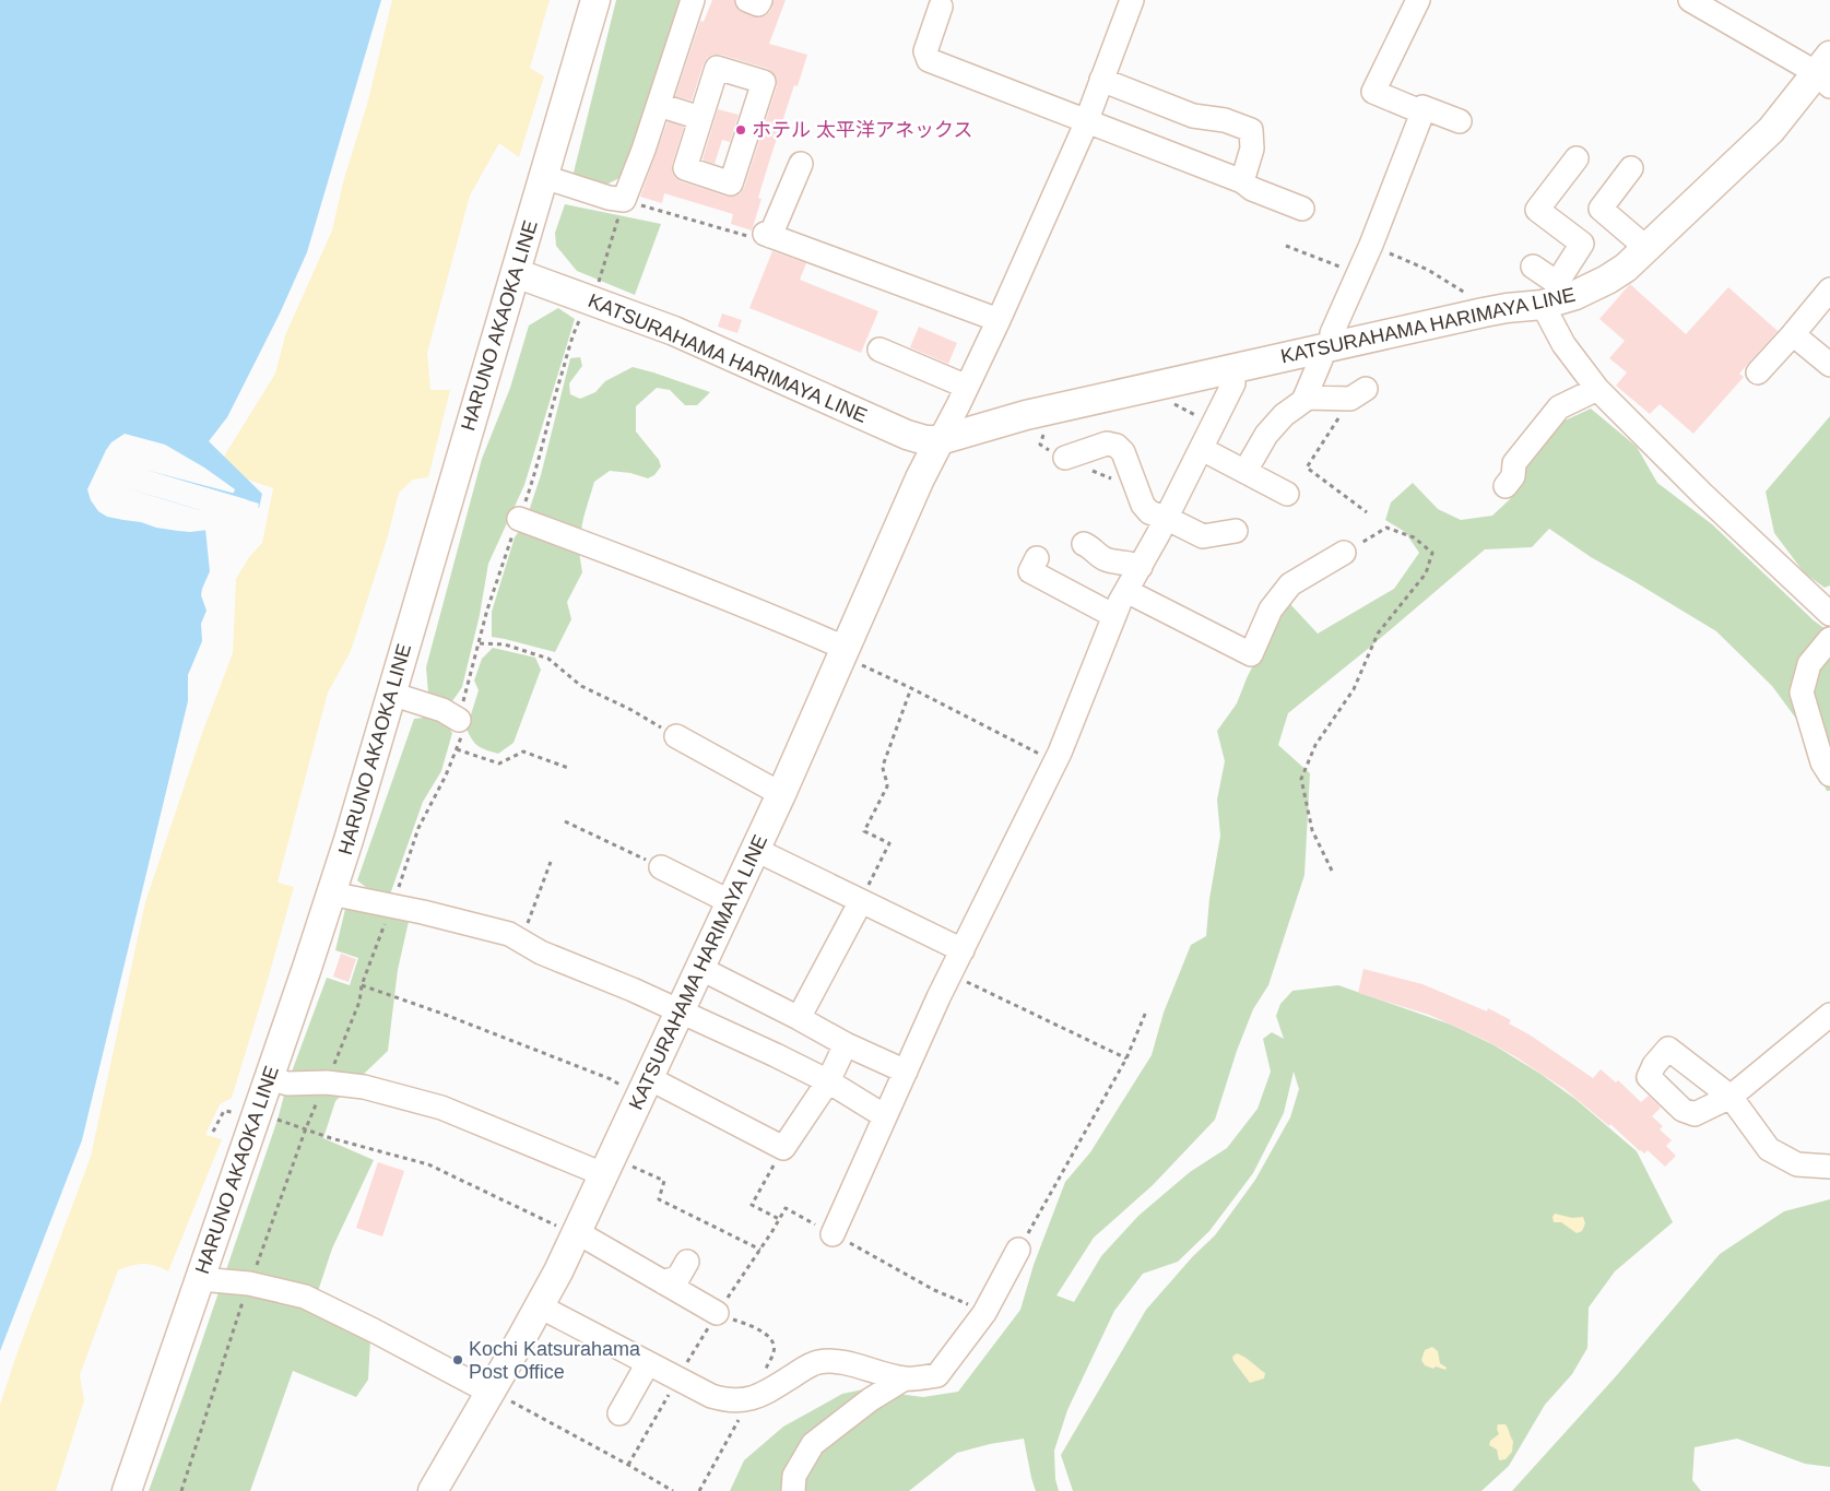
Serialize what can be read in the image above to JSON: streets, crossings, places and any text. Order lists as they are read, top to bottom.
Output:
{
  "streets": {
    "main road": ["HARUNO AKAOKA LINE", "KATSURAHAMA HARIMAYA LINE"]
  },
  "crossings": [
    ["HARUNO AKAOKA LINE", "KATSURAHAMA HARIMAYA LINE"]
  ],
  "places": ["ホテル 太平洋アネックス", "Kochi Katsurahama Post Office"]
}
